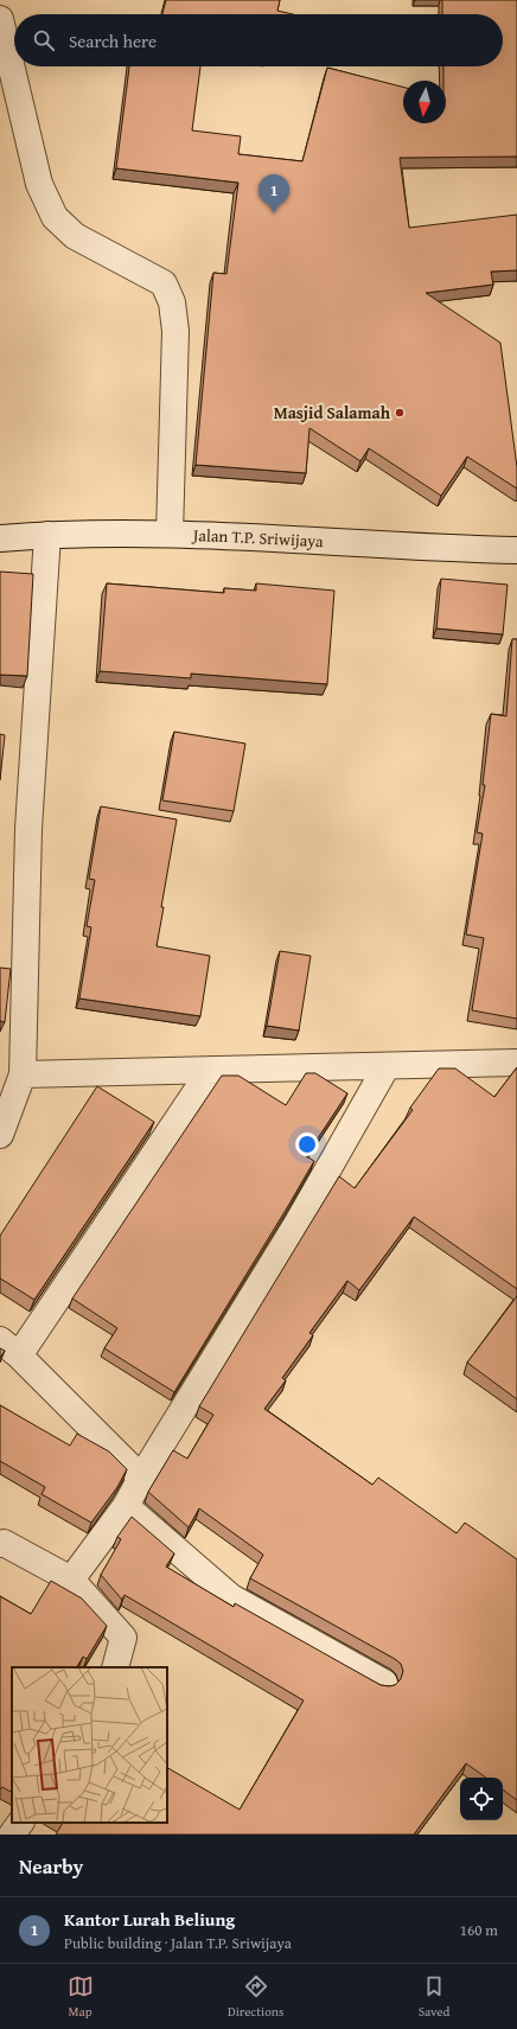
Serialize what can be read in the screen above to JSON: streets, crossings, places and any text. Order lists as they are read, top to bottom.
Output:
{
  "streets": {
    "street": ["Jalan T.P. Sriwijaya"]
  },
  "places": ["Masjid Salamah"],
  "north": "bottom",
  "page": {
    "search": "Search here",
    "pins": "1",
    "heading": "Nearby",
    "list": [
      {
        "mark": "1",
        "name": "Kantor Lurah Beliung",
        "note": "Public building · Jalan T.P. Sriwijaya",
        "value": "160 m"
      }
    ],
    "nav": ["Map", "Directions", "Saved"]
  }
}
